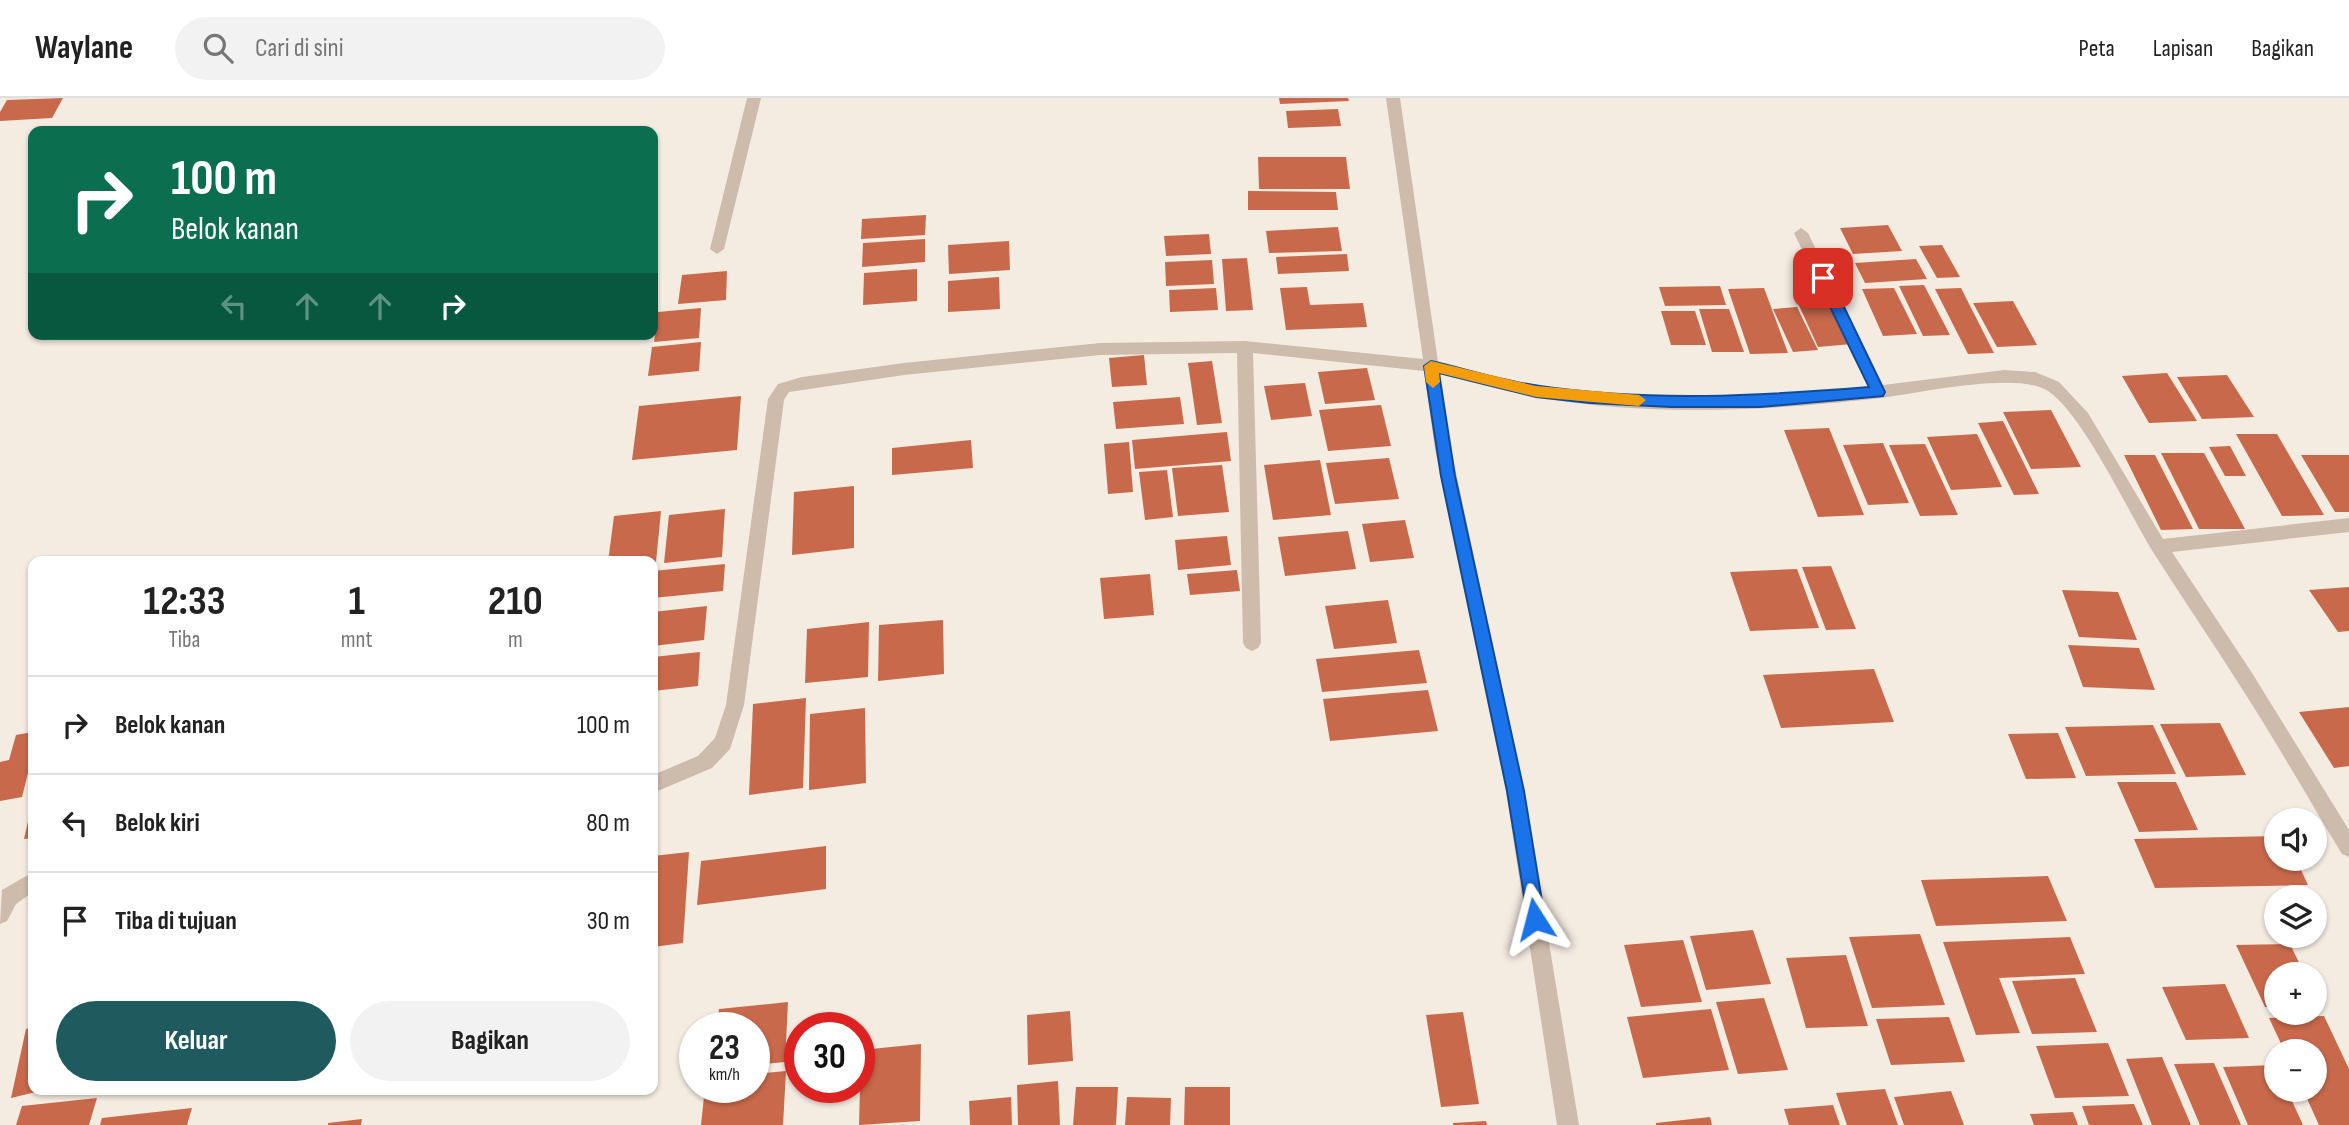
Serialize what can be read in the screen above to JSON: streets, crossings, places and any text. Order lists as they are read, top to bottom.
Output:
{
  "page": {
    "header": "Waylane",
    "search": "Cari di sini",
    "nav": ["Peta", "Lapisan", "Bagikan"],
    "turn": ["100 m", "Belok kanan"],
    "eta": [
      "12:33",
      "Tiba",
      "1",
      "mnt",
      "210",
      "m"
    ],
    "list": [
      {
        "name": "Belok kanan",
        "value": "100 m"
      },
      {
        "name": "Belok kiri",
        "value": "80 m"
      },
      {
        "name": "Tiba di tujuan",
        "value": "30 m"
      }
    ],
    "map_buttons": ["+", "−"],
    "buttons": ["Keluar", "Bagikan"],
    "speed": "23 km/h",
    "limit": "30"
  }
}
